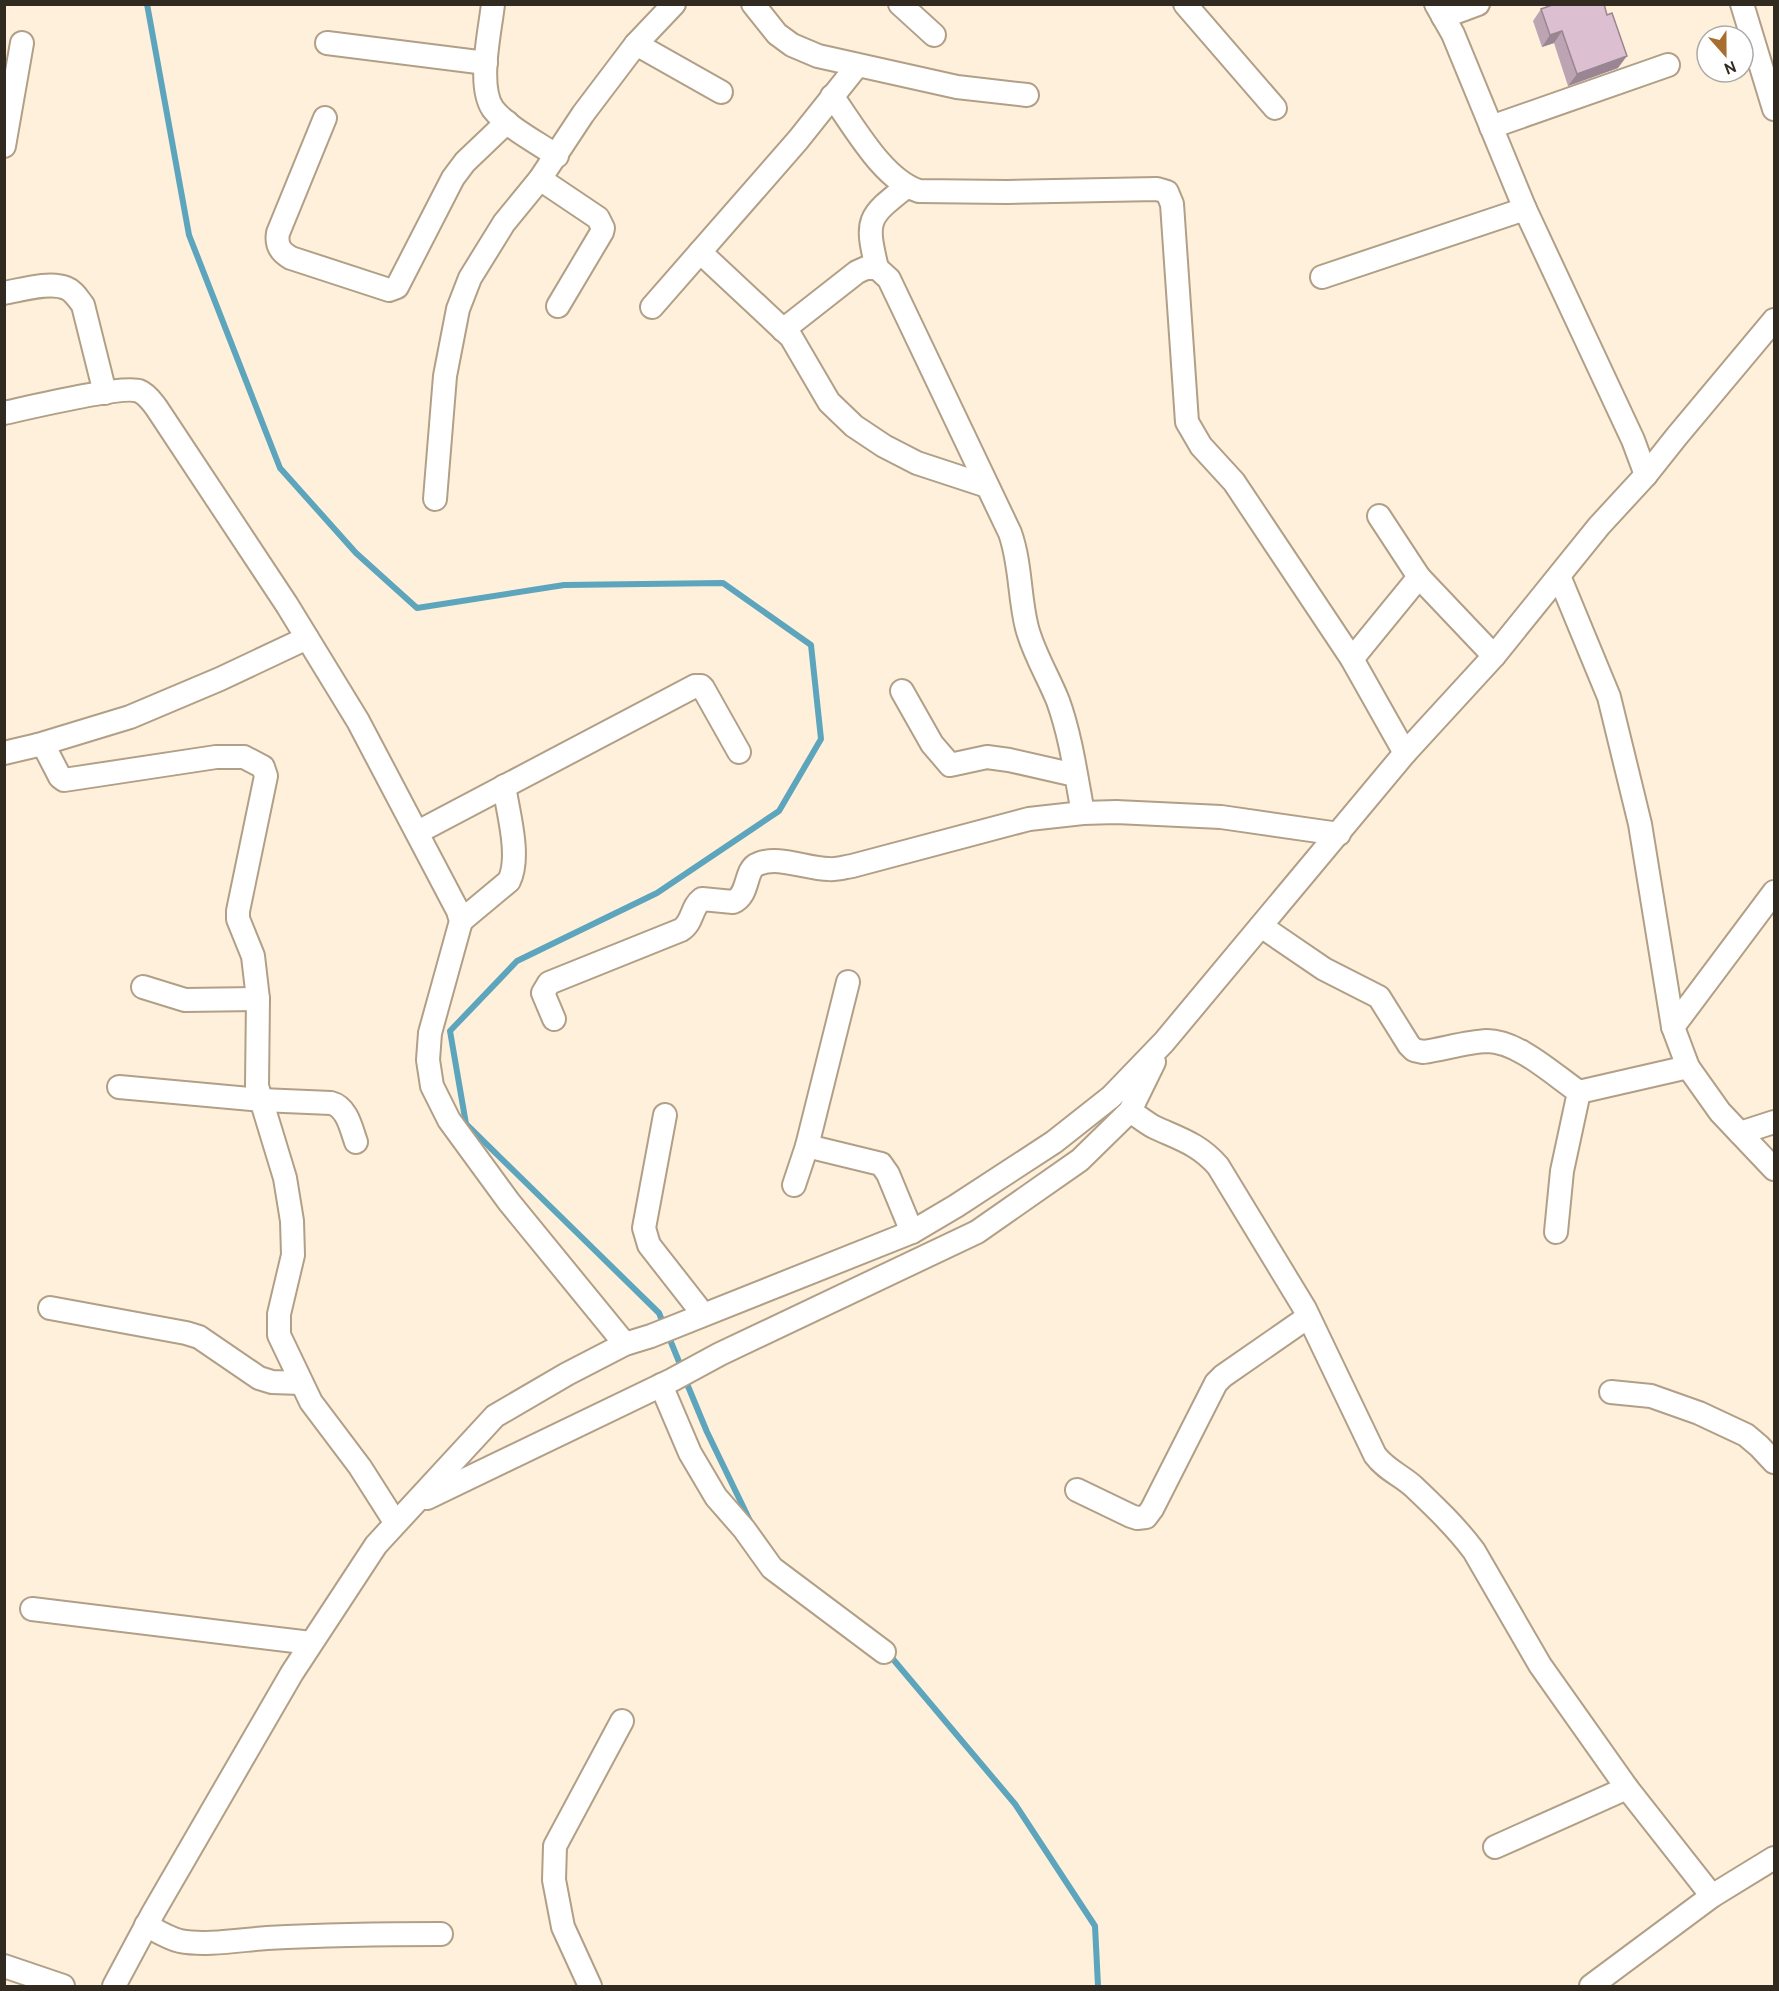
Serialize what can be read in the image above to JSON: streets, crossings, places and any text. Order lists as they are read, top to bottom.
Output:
{
  "north": "bottom"
}
